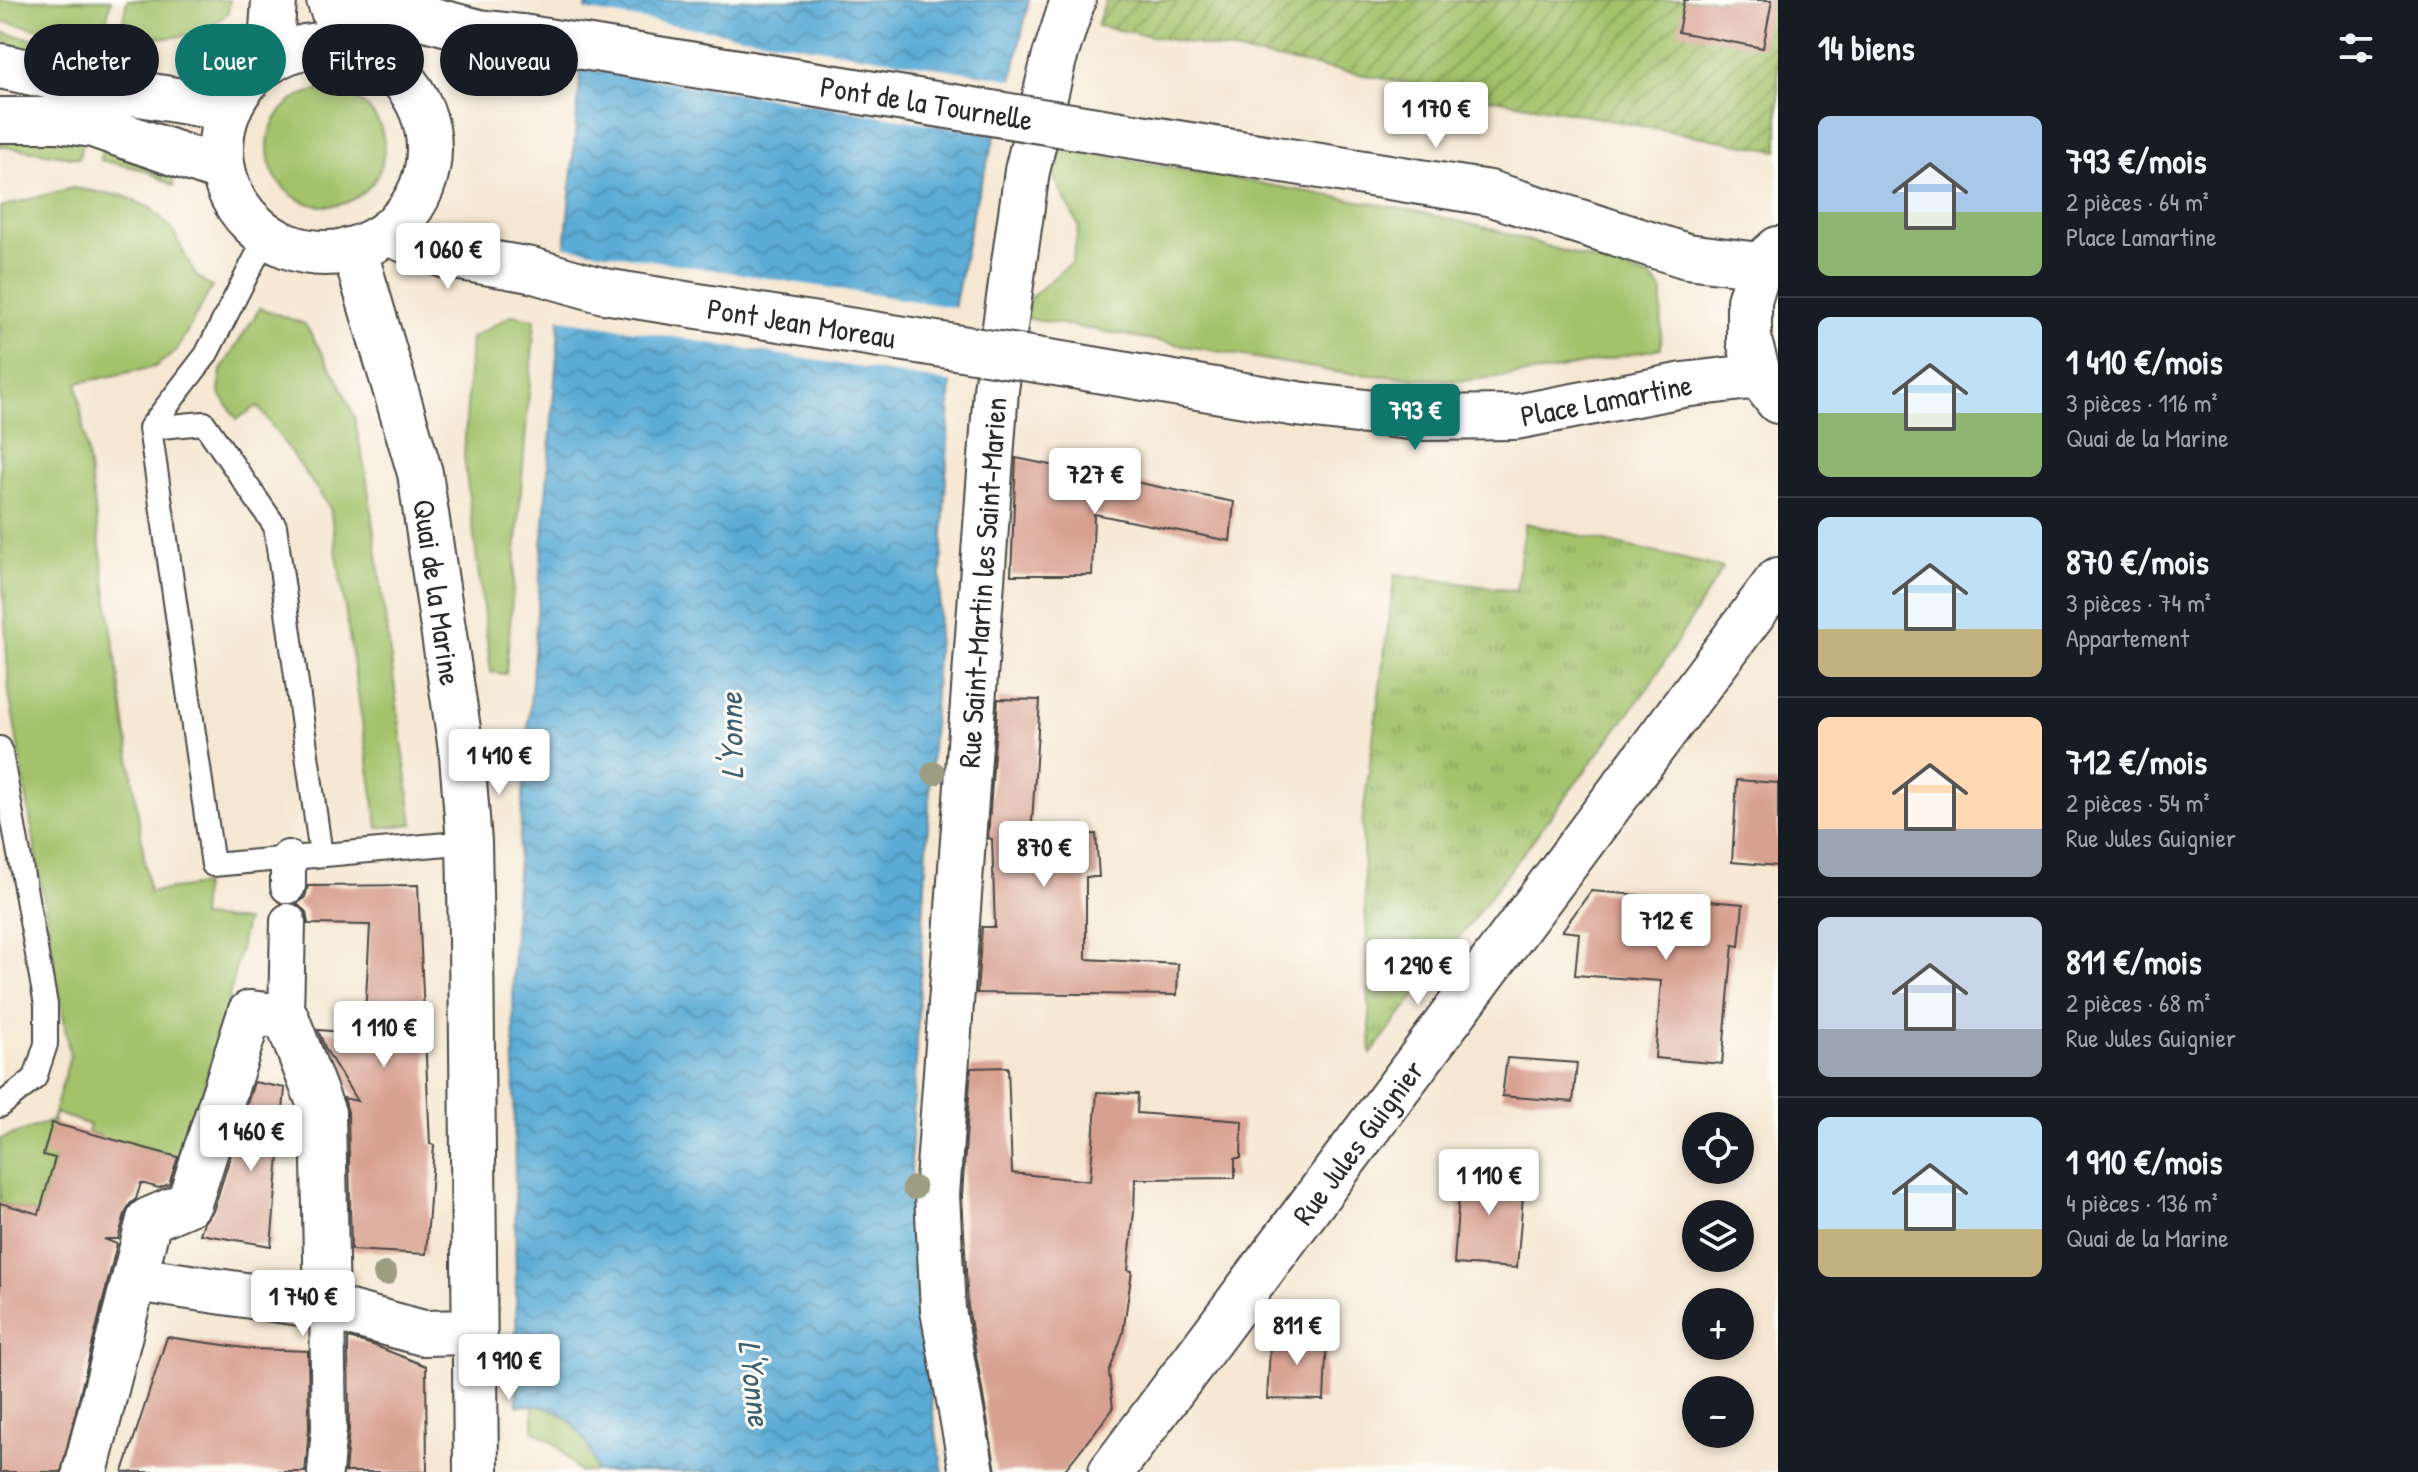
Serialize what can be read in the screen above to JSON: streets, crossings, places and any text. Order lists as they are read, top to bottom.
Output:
{
  "streets": {
    "street": [
      "Pont de la Tournelle",
      "Pont Jean Moreau",
      "Place Lamartine",
      "Rue Saint-Martin les Saint-Marien",
      "Quai de la Marine",
      "Rue Jules Guignier"
    ]
  },
  "crossings": [
    ["Pont de la Tournelle", "Place Lamartine"],
    ["Pont Jean Moreau", "Place Lamartine"],
    ["Pont Jean Moreau", "Quai de la Marine"]
  ],
  "water": ["L'Yonne"],
  "page": {
    "heading": "14 biens",
    "chip": [
      "Acheter",
      "Louer",
      "Filtres",
      "Nouveau"
    ],
    "price": [
      "1 170 €",
      "1 060 €",
      "793 €",
      "727 €",
      "1 410 €",
      "870 €",
      "712 €",
      "1 290 €",
      "1 110 €",
      "1 460 €",
      "1 110 €",
      "1 740 €",
      "811 €",
      "1 910 €"
    ],
    "list": [
      {
        "name": "793 €/mois",
        "note": "2 pièces · 64 m² · Place Lamartine"
      },
      {
        "name": "1 410 €/mois",
        "note": "3 pièces · 116 m² · Quai de la Marine"
      },
      {
        "name": "870 €/mois",
        "note": "3 pièces · 74 m² · Appartement"
      },
      {
        "name": "712 €/mois",
        "note": "2 pièces · 54 m² · Rue Jules Guignier"
      },
      {
        "name": "811 €/mois",
        "note": "2 pièces · 68 m² · Rue Jules Guignier"
      },
      {
        "name": "1 910 €/mois",
        "note": "4 pièces · 136 m² · Quai de la Marine"
      }
    ],
    "map_buttons": ["+", "−"]
  }
}
